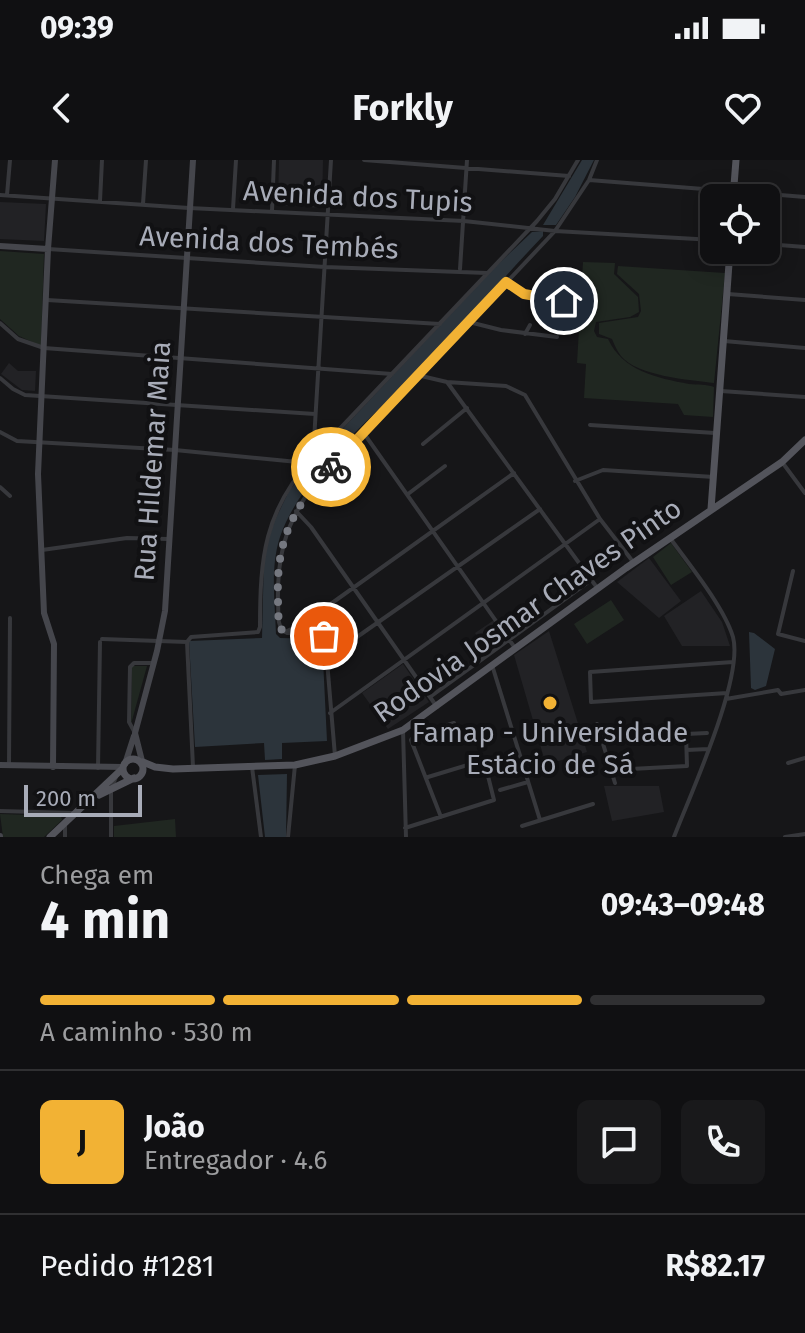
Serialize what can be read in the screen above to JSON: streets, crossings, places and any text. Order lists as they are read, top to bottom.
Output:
{
  "streets": {
    "main road": ["Rua Hildemar Maia", "Rodovia Josmar Chaves Pinto"],
    "street": ["Avenida dos Tupis", "Avenida dos Tembés"]
  },
  "crossings": [
    ["Avenida dos Tupis", "Rua Hildemar Maia"],
    ["Avenida dos Tembés", "Rua Hildemar Maia"],
    ["Rua Hildemar Maia", "Rodovia Josmar Chaves Pinto"]
  ],
  "places": ["Famap - Universidade Estácio de Sá"],
  "scale_bar": "200 m",
  "page": {
    "status": "09:39",
    "header": "Forkly",
    "scale": "200 m",
    "heading": ["4 min", "Chega em", "09:43–09:48"],
    "panel": [
      "João",
      "Entregador · 4.6",
      "Pedido #1281",
      "R$82.17"
    ],
    "bar": "A caminho · 530 m",
    "round": "J"
  }
}
